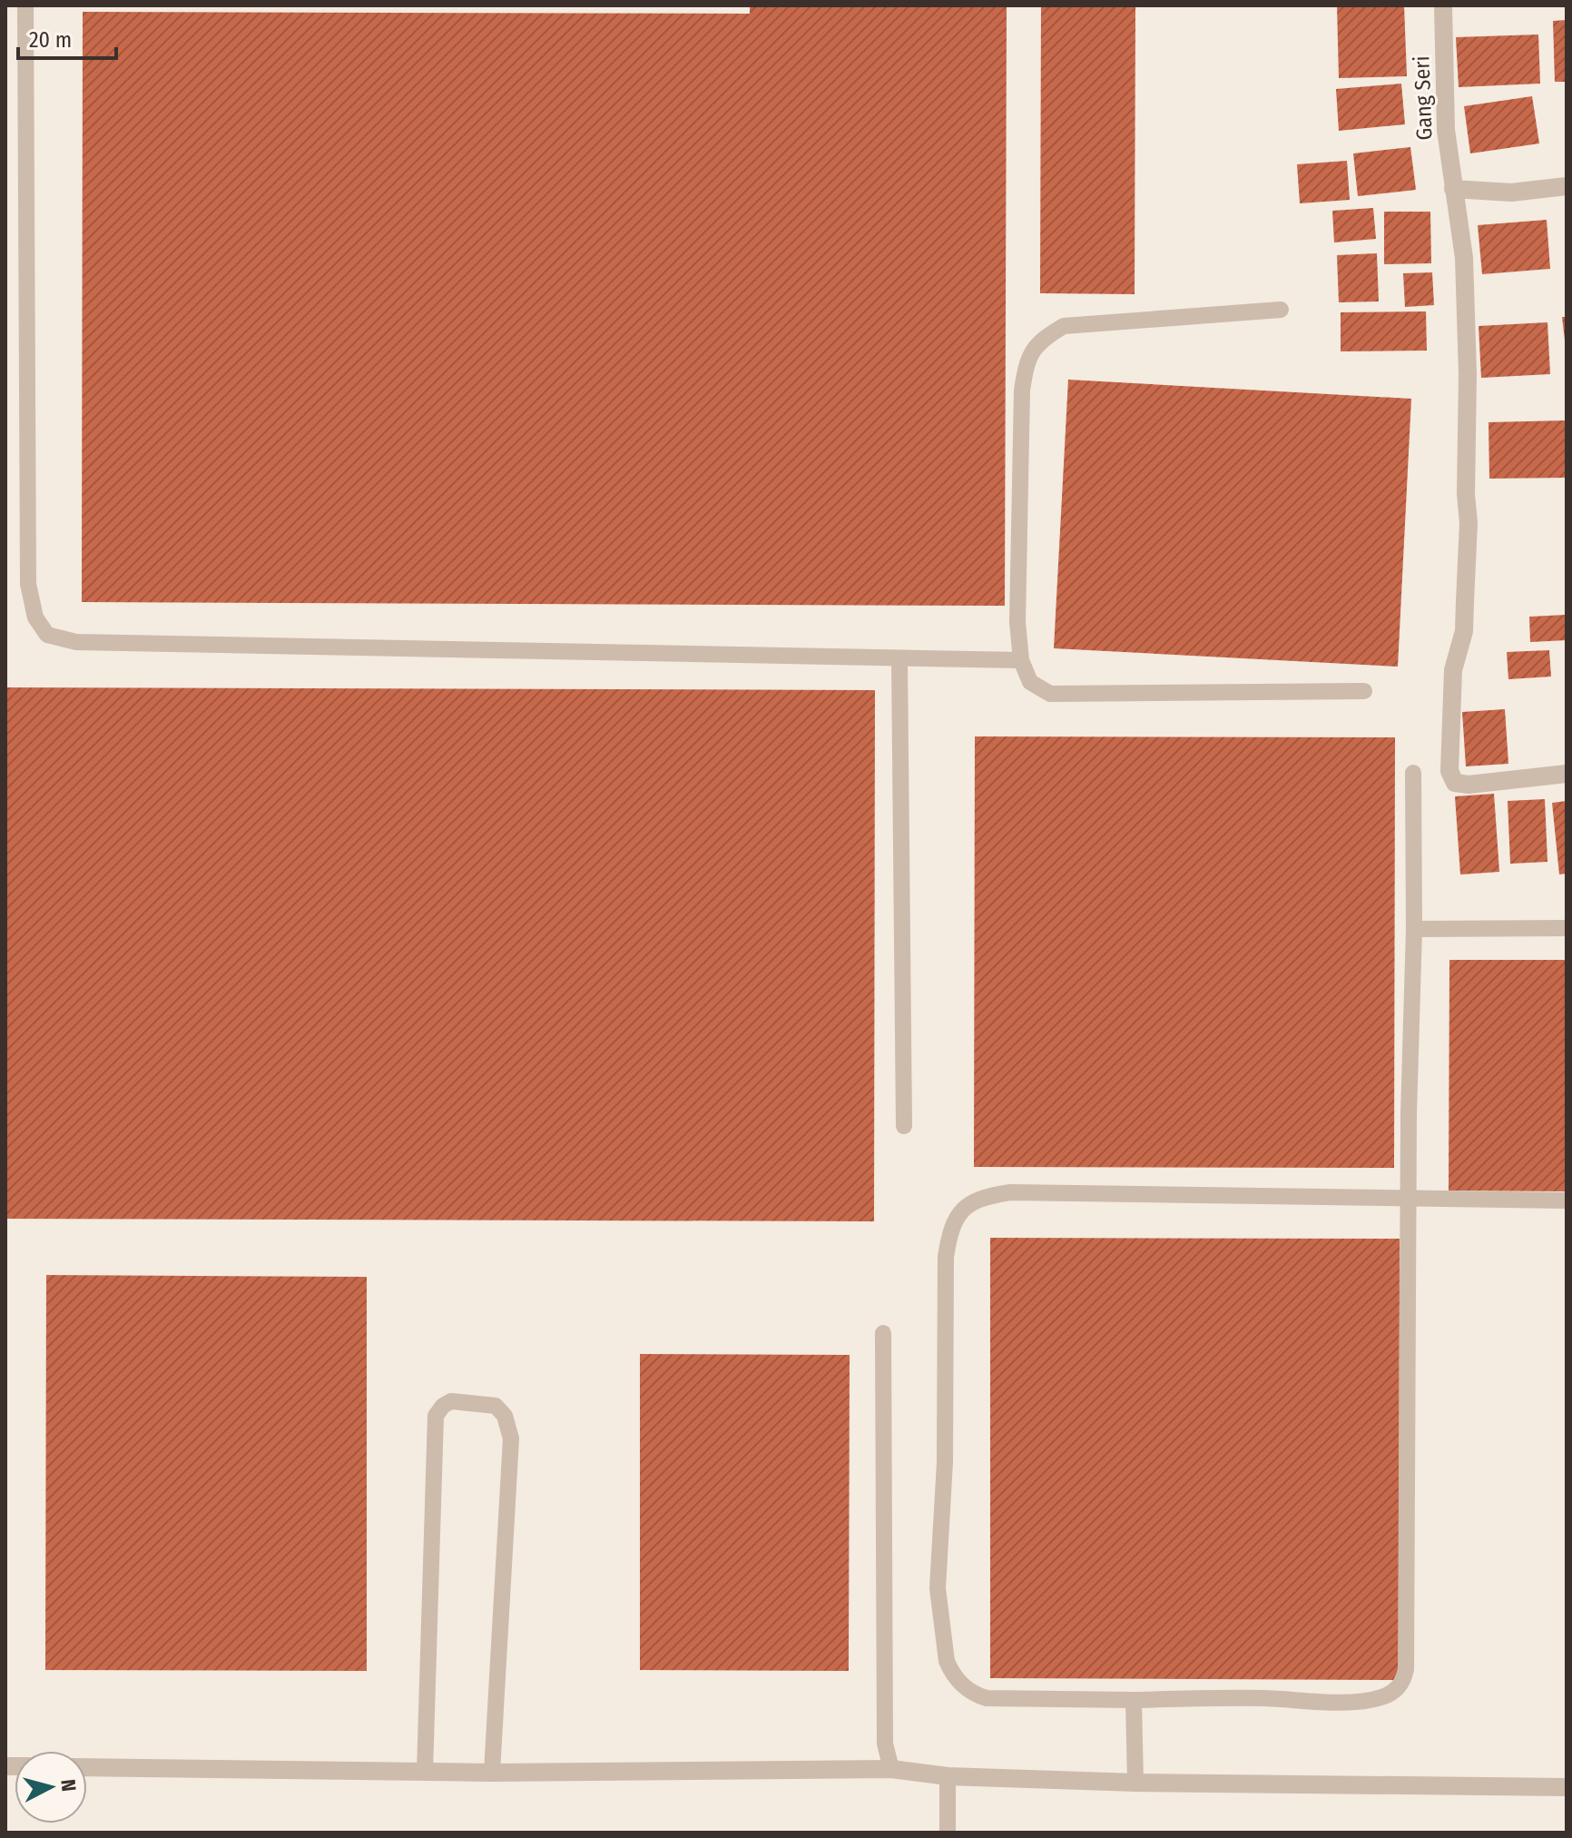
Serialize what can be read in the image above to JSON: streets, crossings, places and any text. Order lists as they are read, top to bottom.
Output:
{
  "streets": {
    "street": ["Gang Seri"]
  },
  "scale_bar": "20 m",
  "north": "right"
}
